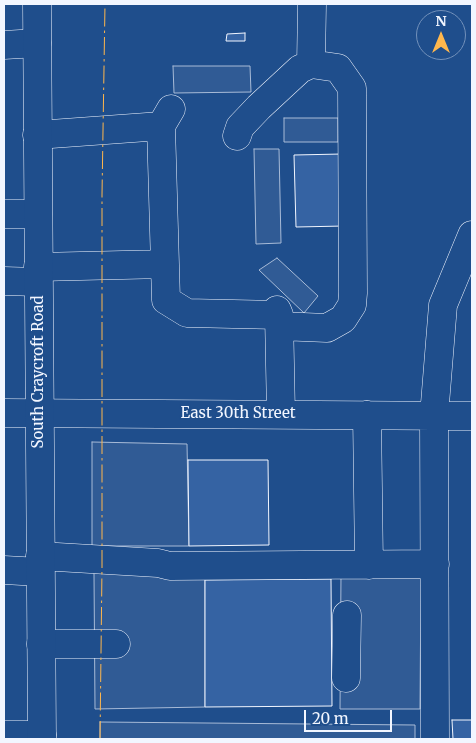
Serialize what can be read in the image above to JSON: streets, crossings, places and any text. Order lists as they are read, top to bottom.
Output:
{
  "streets": {
    "main road": ["South Craycroft Road", "East 30th Street"]
  },
  "crossings": [
    ["South Craycroft Road", "East 30th Street"]
  ],
  "scale_bar": "20 m",
  "north": "top"
}
